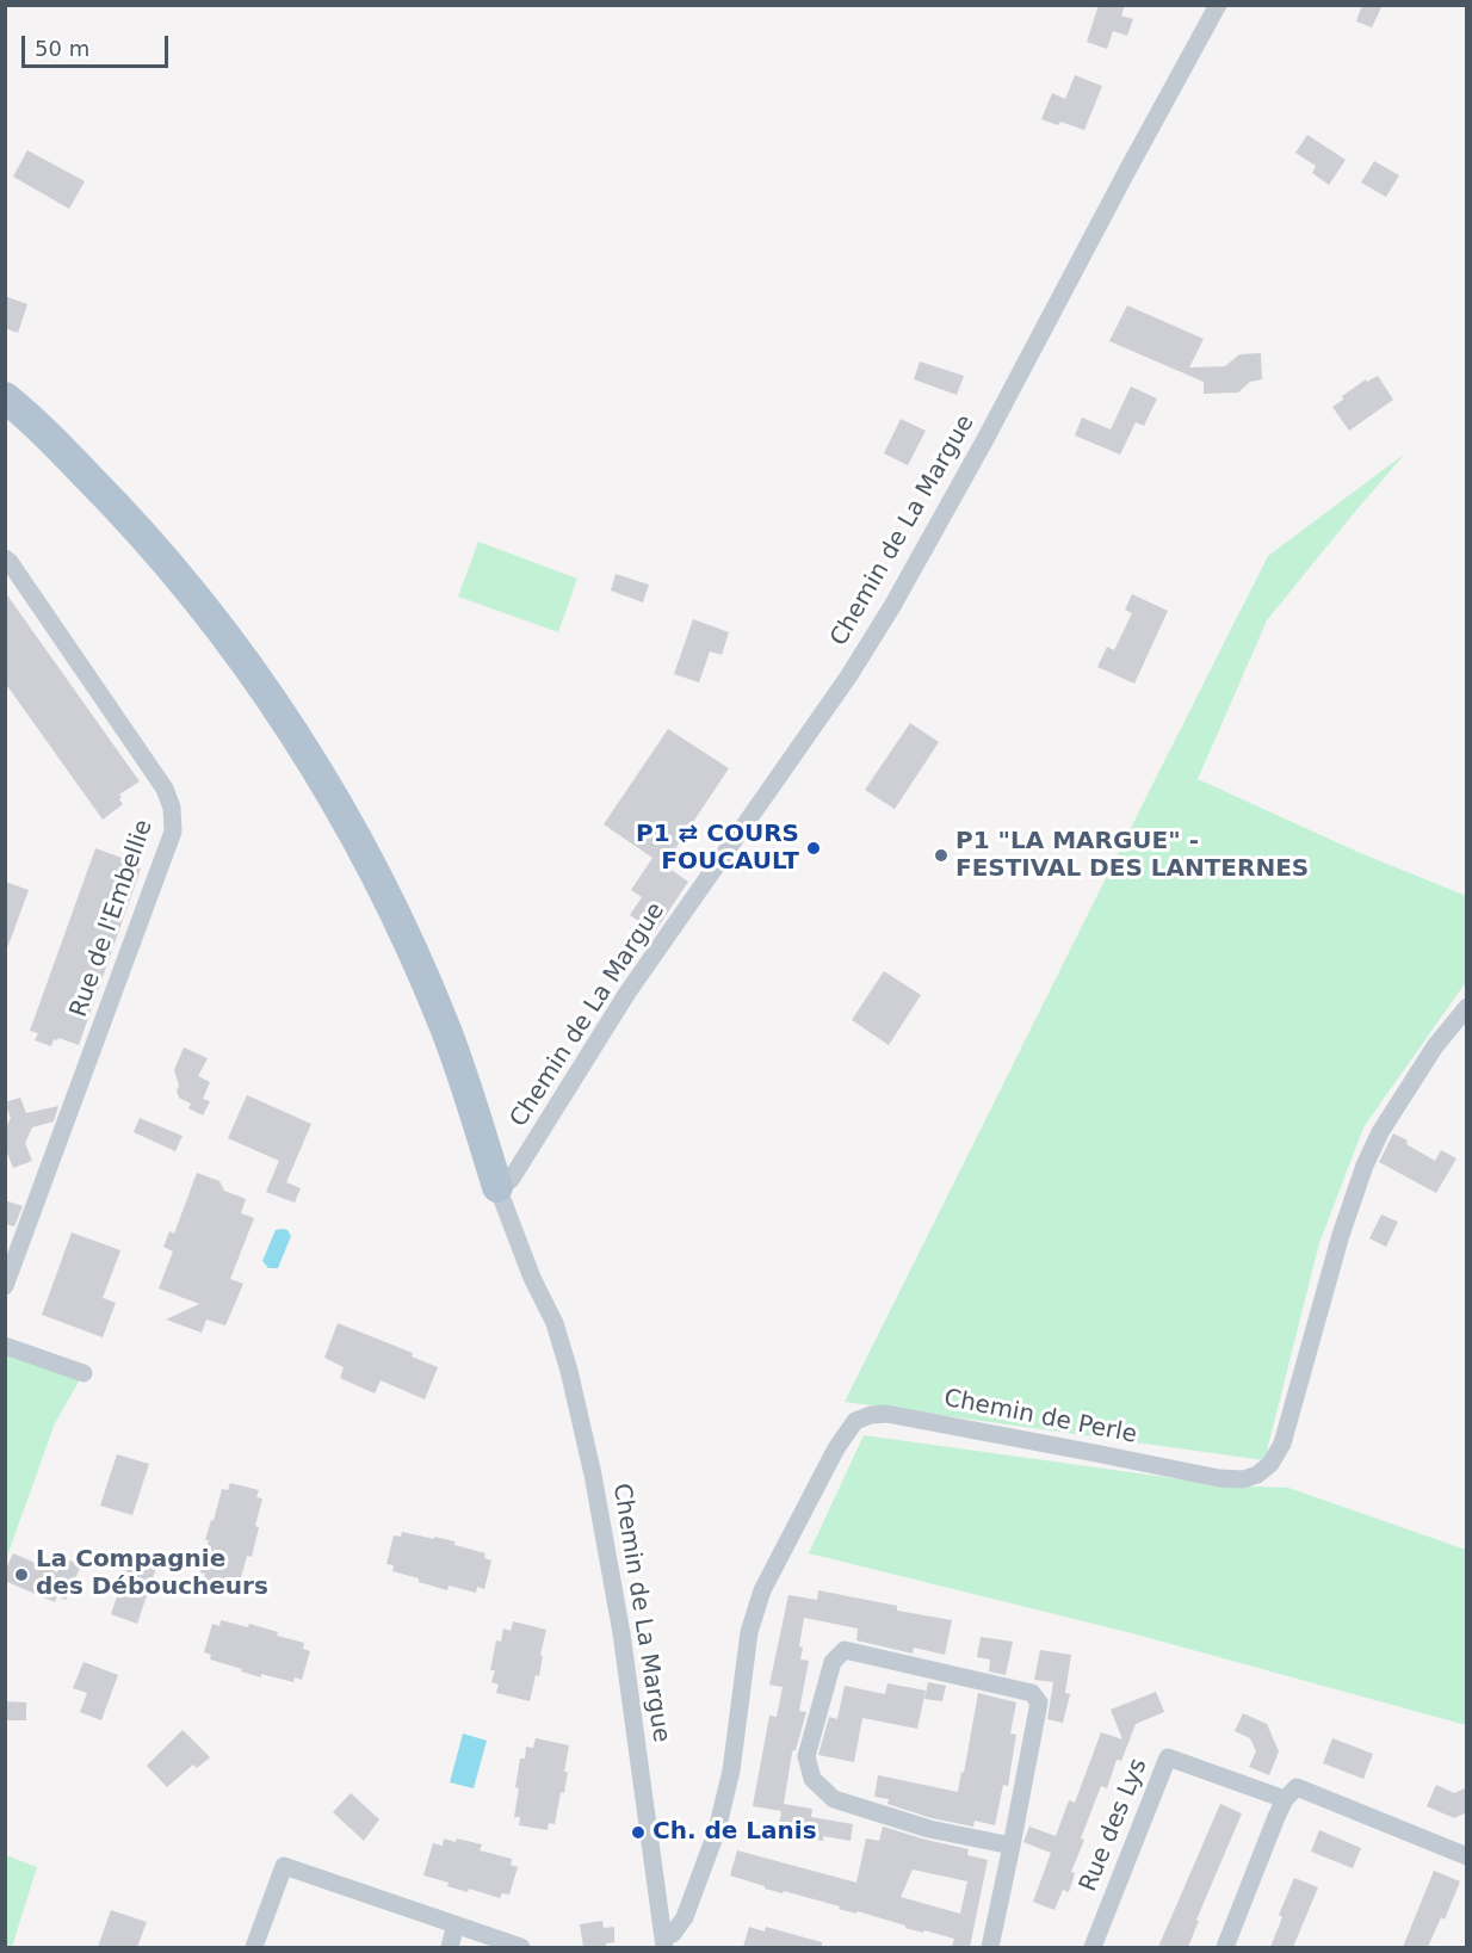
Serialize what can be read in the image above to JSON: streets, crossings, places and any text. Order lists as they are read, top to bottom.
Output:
{
  "streets": {
    "street": [
      "Chemin de La Margue",
      "Rue de l'Embellie",
      "Chemin de Perle",
      "Rue des Lys"
    ]
  },
  "crossings": [
    ["Chemin de La Margue", "Chemin de Perle"]
  ],
  "places": [
    "P1 ⇄ COURS FOUCAULT",
    "P1 \"LA MARGUE\" - FESTIVAL DES LANTERNES",
    "La Compagnie des Déboucheurs",
    "Ch. de Lanis"
  ],
  "scale_bar": "50 m"
}
